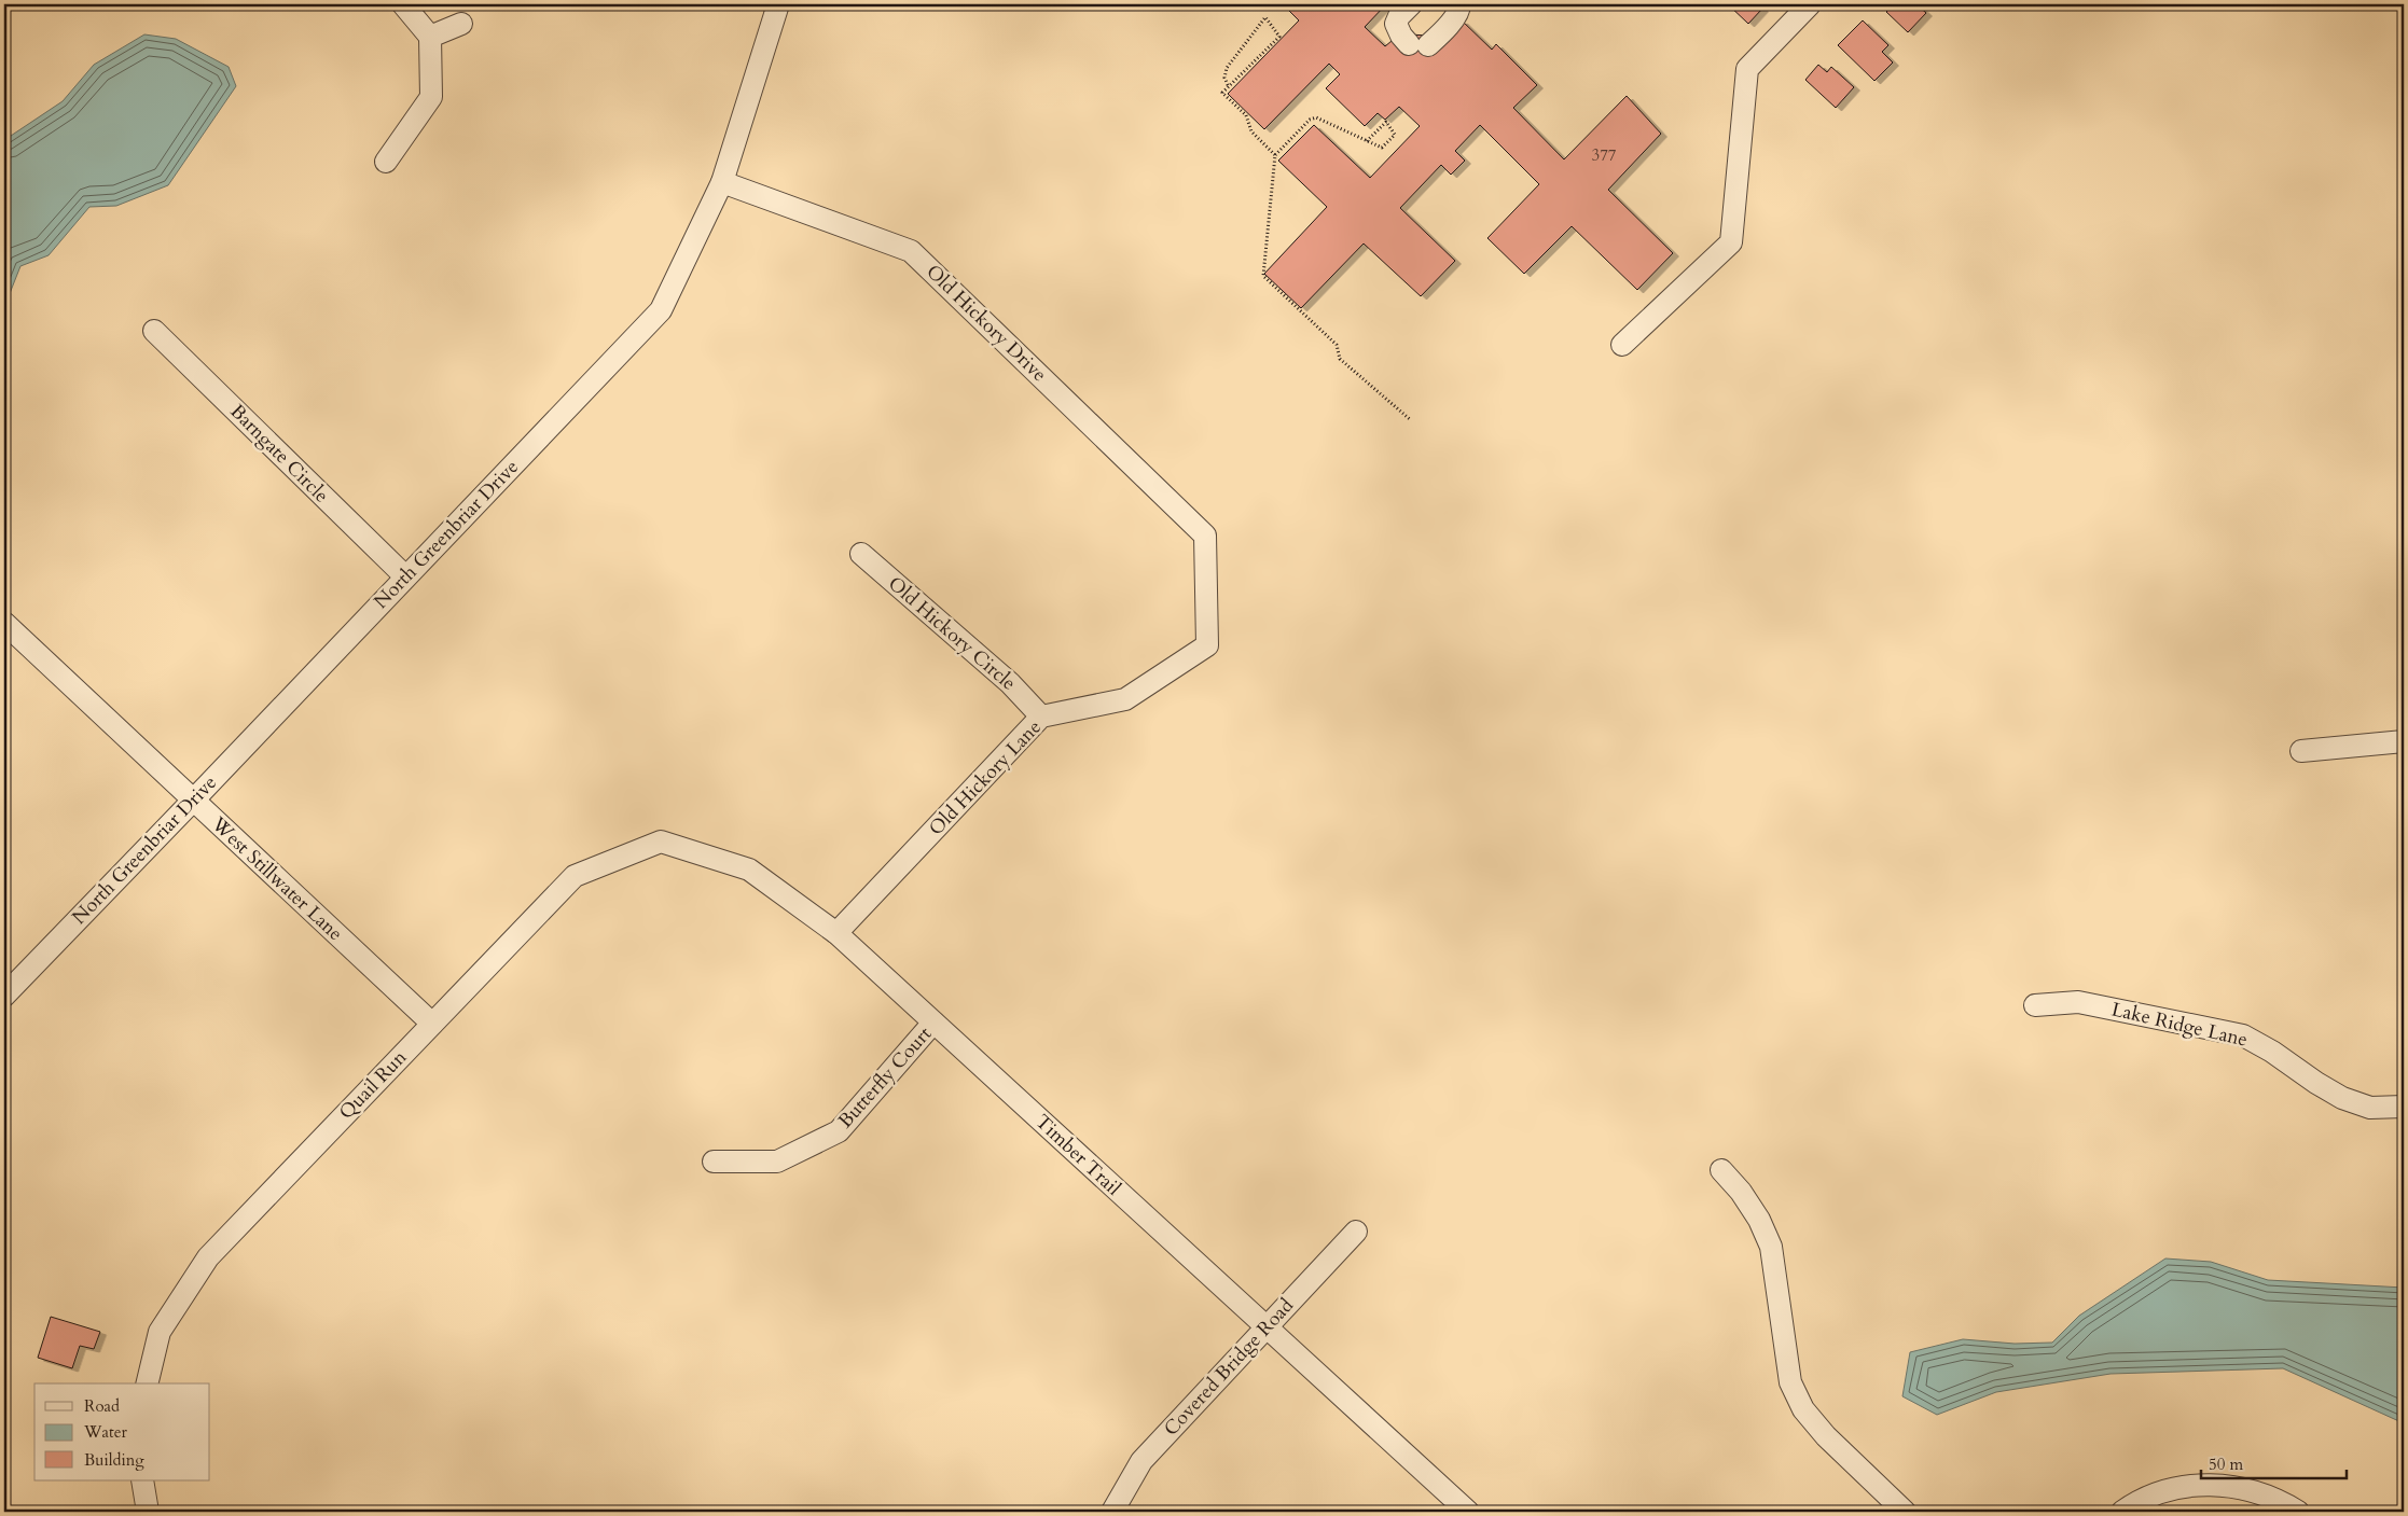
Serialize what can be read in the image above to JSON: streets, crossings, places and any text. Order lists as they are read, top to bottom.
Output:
{
  "streets": {
    "street": [
      "Old Hickory Drive",
      "Barngate Circle",
      "North Greenbriar Drive",
      "Old Hickory Circle",
      "Old Hickory Lane",
      "West Stillwater Lane",
      "Lake Ridge Lane",
      "Butterfly Court",
      "Quail Run",
      "Timber Trail",
      "Covered Bridge Road"
    ]
  },
  "crossings": [
    ["Old Hickory Drive", "North Greenbriar Drive"],
    ["Old Hickory Drive", "Old Hickory Lane"],
    ["Barngate Circle", "North Greenbriar Drive"],
    ["North Greenbriar Drive", "West Stillwater Lane"],
    ["Old Hickory Circle", "Old Hickory Lane"],
    ["Old Hickory Lane", "Timber Trail"],
    ["West Stillwater Lane", "Quail Run"],
    ["Butterfly Court", "Timber Trail"],
    ["Quail Run", "Timber Trail"],
    ["Timber Trail", "Covered Bridge Road"]
  ],
  "house_numbers": ["377"],
  "legend": ["Road", "Water", "Building"],
  "scale_bar": "50 m"
}
